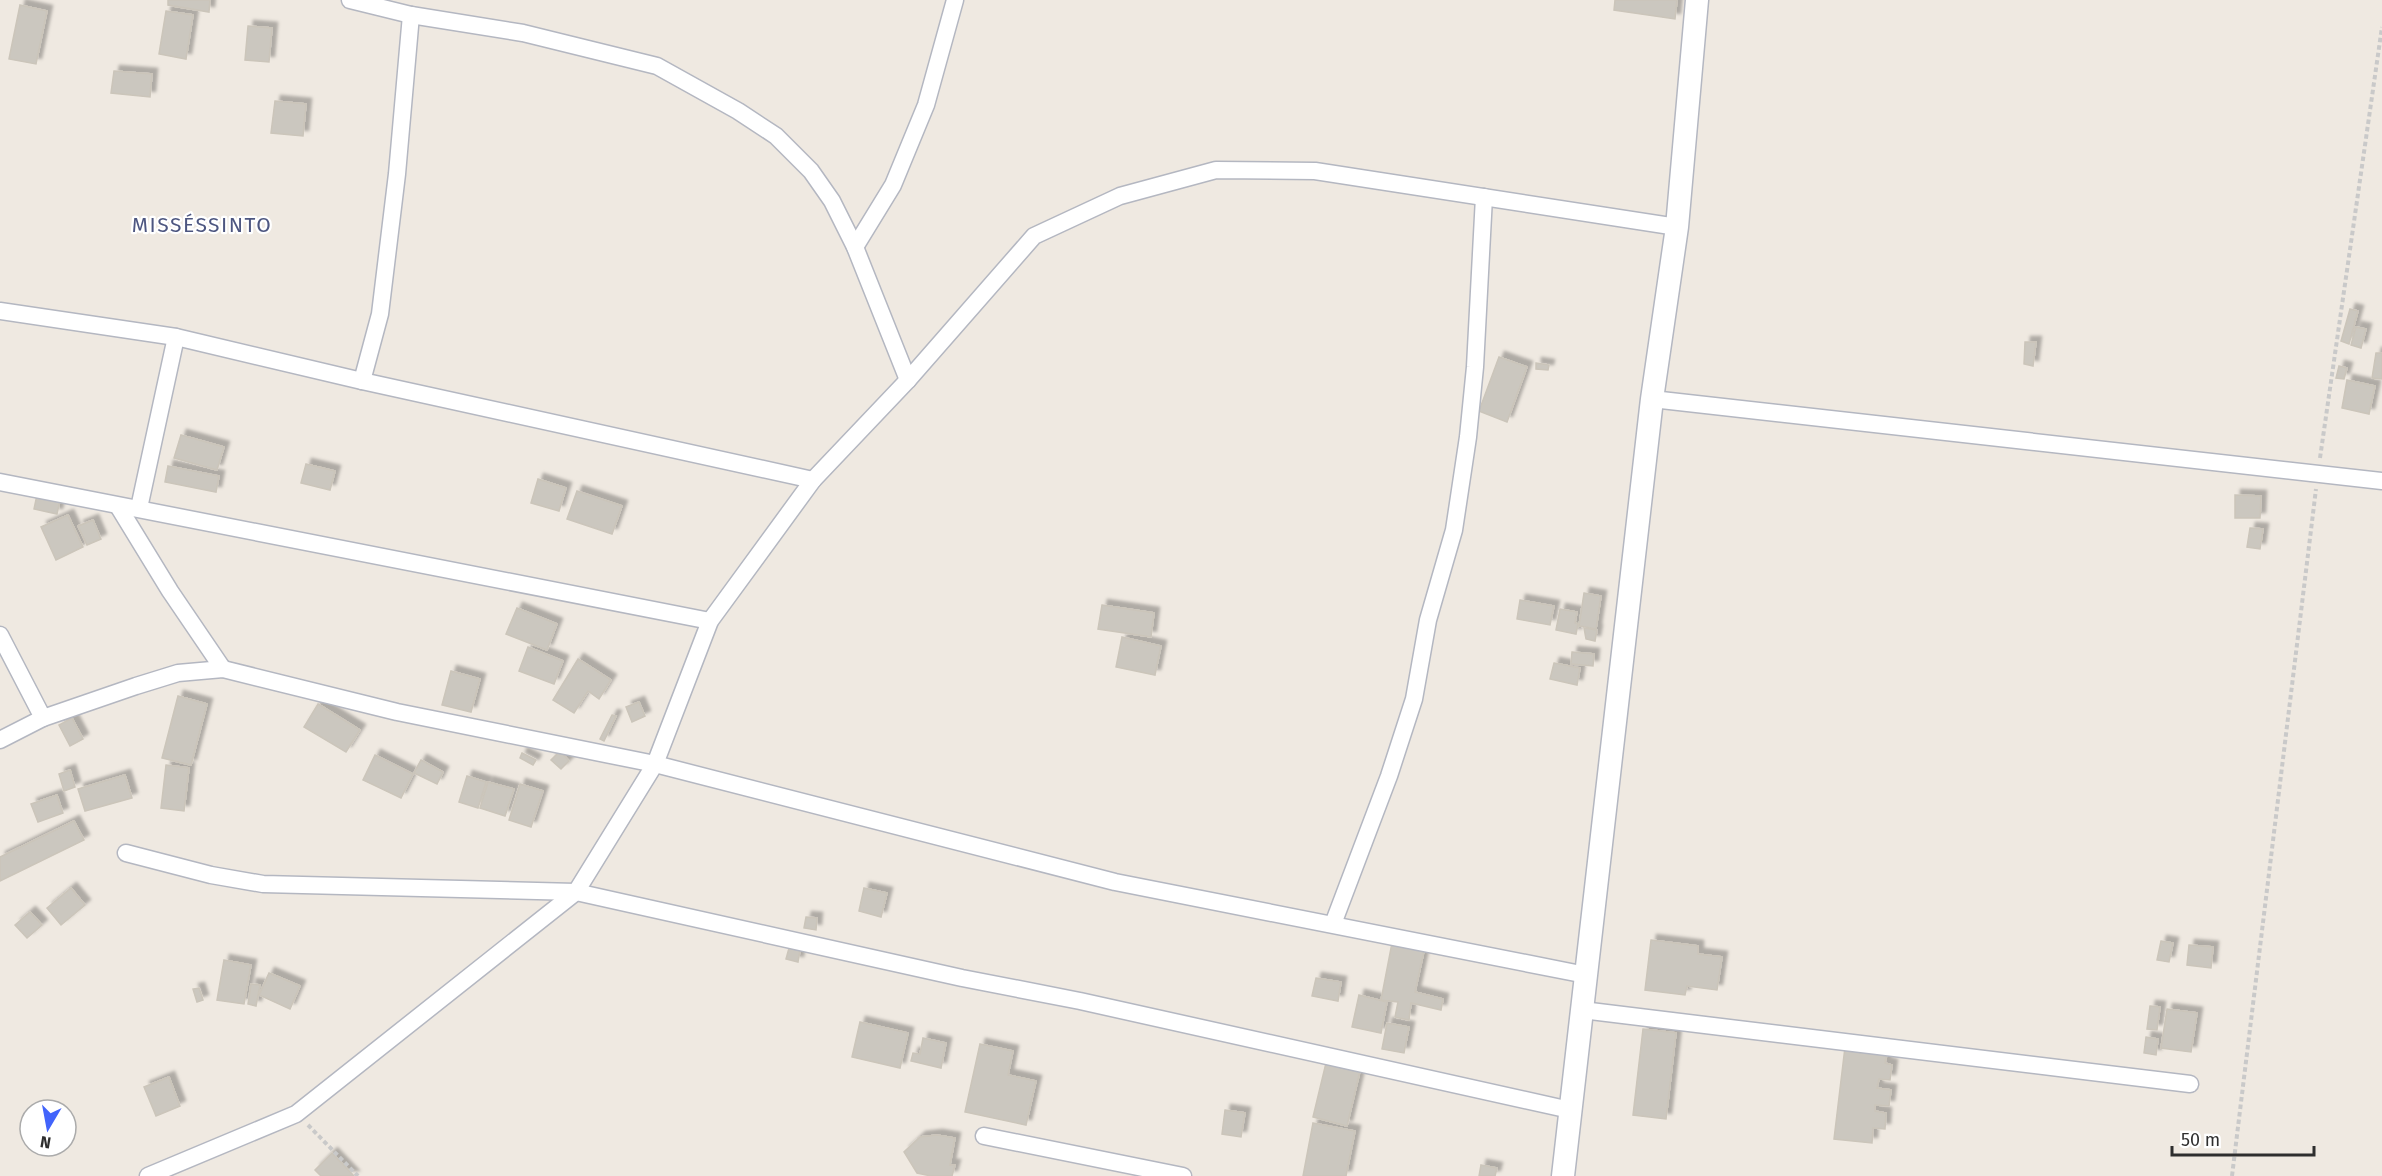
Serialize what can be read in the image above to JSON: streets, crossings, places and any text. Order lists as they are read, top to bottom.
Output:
{
  "districts": ["MISSÉSSINTO"],
  "scale_bar": "50 m",
  "north": "bottom"
}
